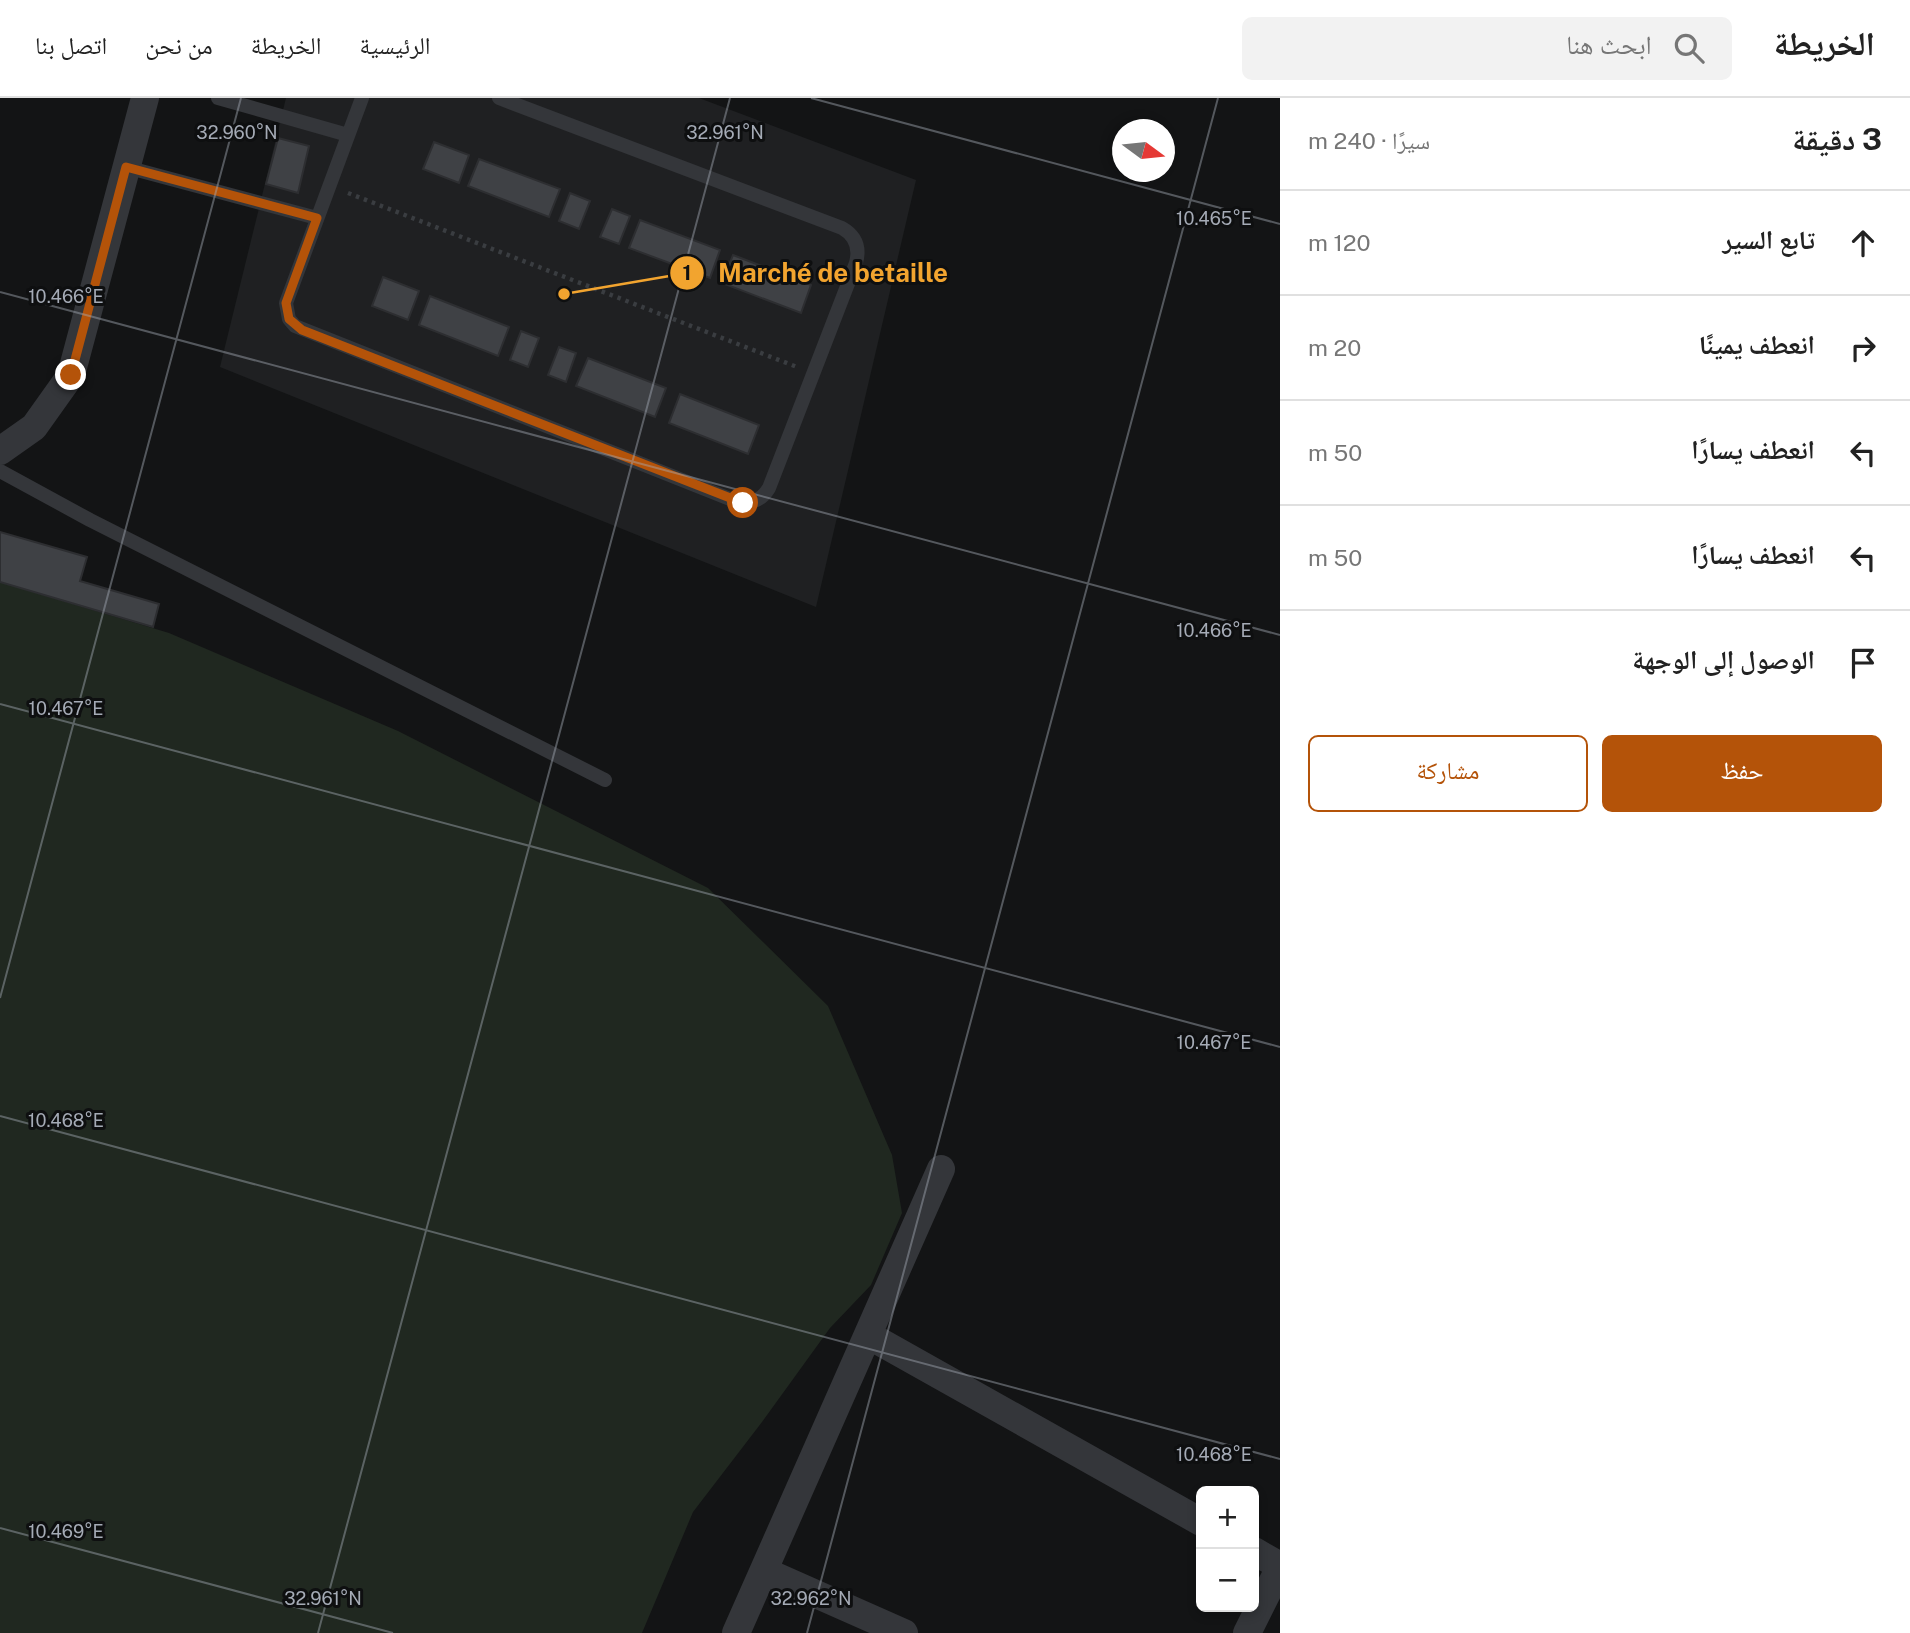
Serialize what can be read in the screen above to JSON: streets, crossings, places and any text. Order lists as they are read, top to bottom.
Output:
{
  "places": ["Marché de betaille"],
  "north": "right",
  "page": {
    "header": "الخريطة",
    "search": "ابحث هنا",
    "nav": [
      "الرئيسية",
      "الخريطة",
      "من نحن",
      "اتصل بنا"
    ],
    "heading": ["3 دقيقة", "سيرًا · 240 m"],
    "list": [
      ["تابع السير", "120 m"],
      ["انعطف يمينًا", "20 m"],
      ["انعطف يسارًا", "50 m"],
      ["انعطف يسارًا", "50 m"],
      "الوصول إلى الوجهة"
    ],
    "buttons": ["حفظ", "مشاركة"],
    "map_buttons": ["+", "−"]
  },
  "coordinates": [
    "32.960°N",
    "32.961°N",
    "10.465°E",
    "10.466°E",
    "10.467°E",
    "10.468°E",
    "10.469°E",
    "32.962°N"
  ]
}
